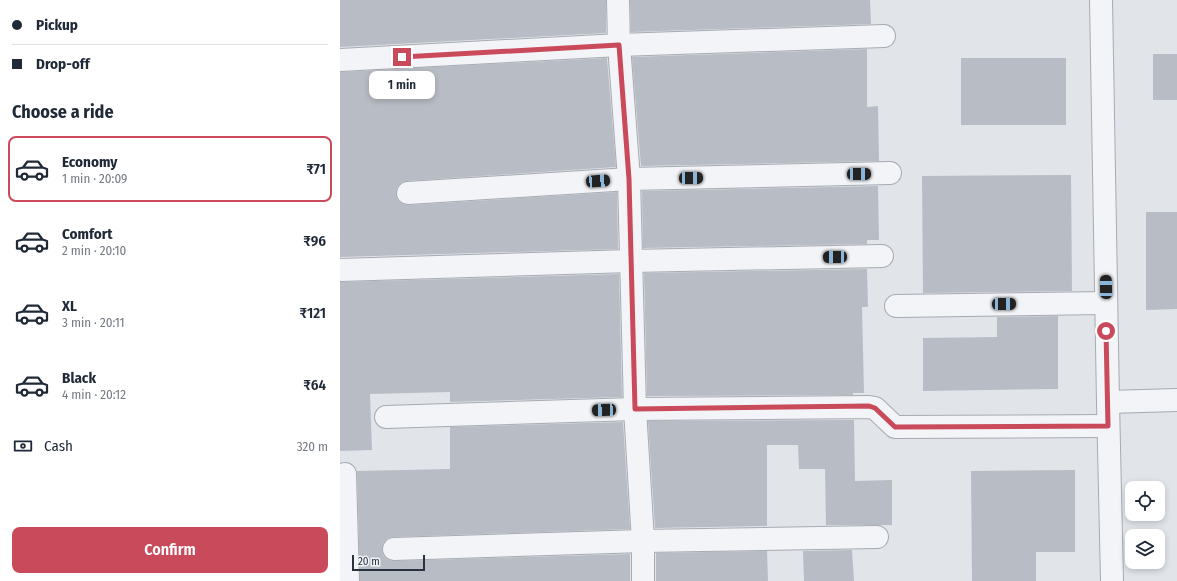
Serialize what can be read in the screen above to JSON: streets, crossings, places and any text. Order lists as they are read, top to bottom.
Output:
{
  "scale_bar": "20 m",
  "page": {
    "banner": ["Pickup", "Drop-off"],
    "bubble": "1 min",
    "heading": "Choose a ride",
    "list": [
      {
        "name": "Economy",
        "note": "1 min · 20:09",
        "value": "₹71"
      },
      {
        "name": "Comfort",
        "note": "2 min · 20:10",
        "value": "₹96"
      },
      {
        "name": "XL",
        "note": "3 min · 20:11",
        "value": "₹121"
      },
      {
        "name": "Black",
        "note": "4 min · 20:12",
        "value": "₹64"
      }
    ],
    "pay": ["Cash", "320 m"],
    "buttons": "Confirm",
    "scale": "20 m"
  }
}
